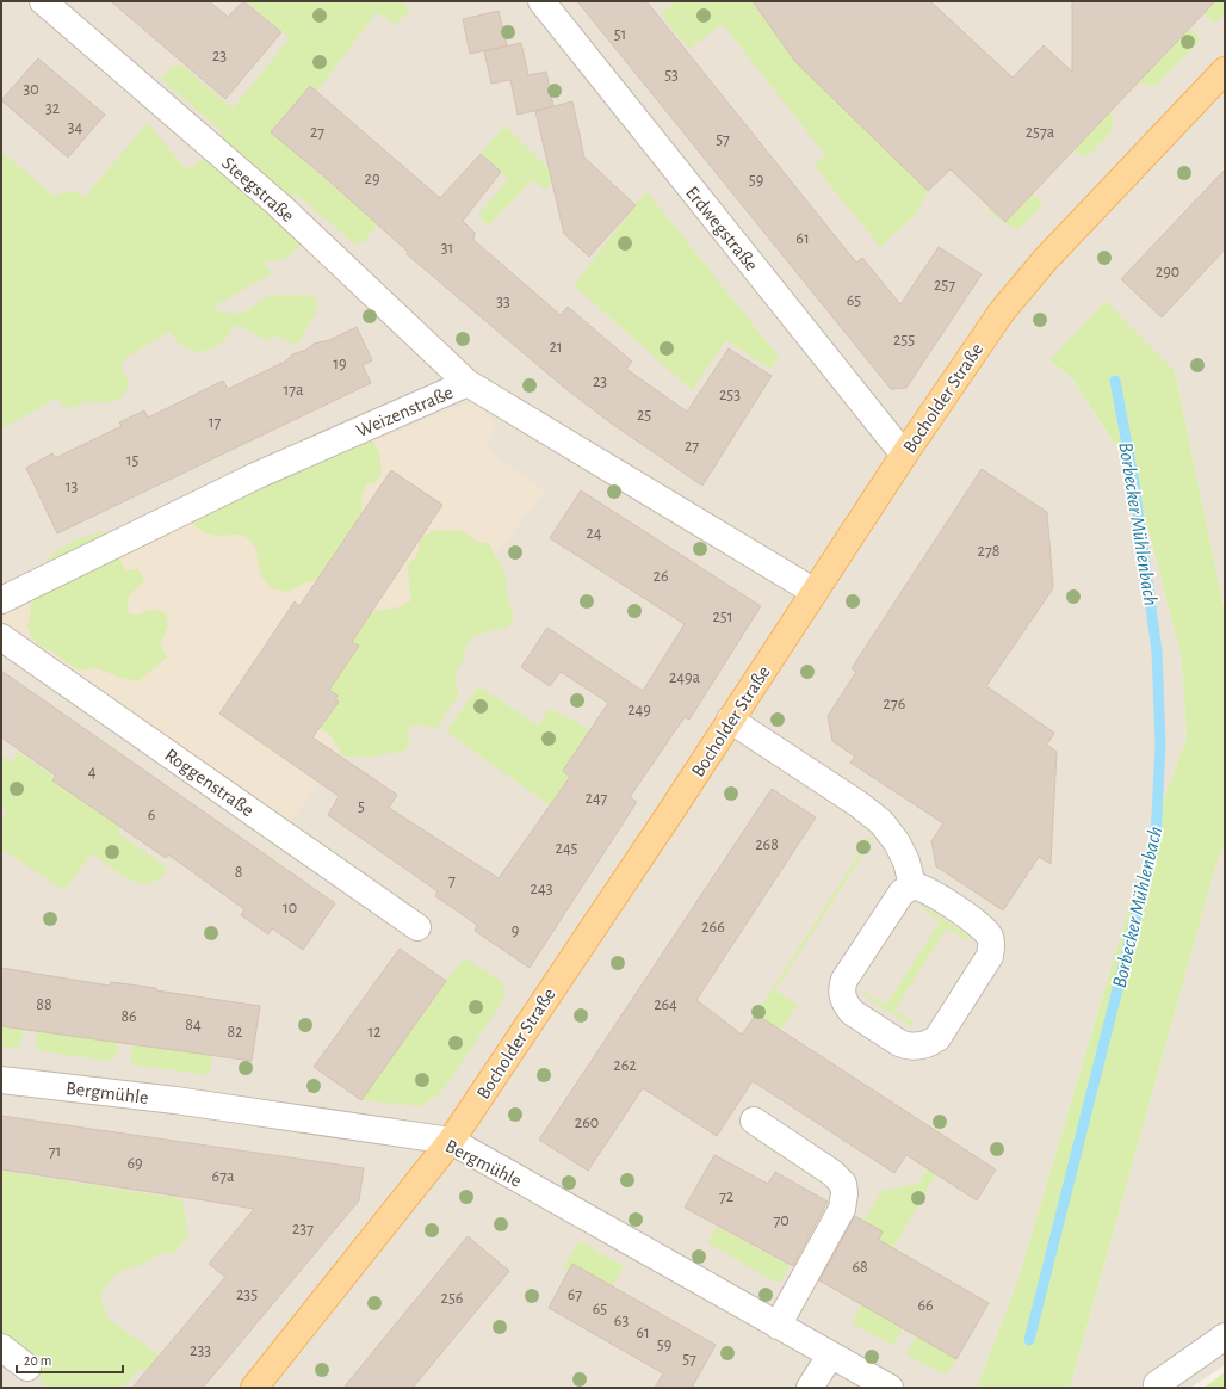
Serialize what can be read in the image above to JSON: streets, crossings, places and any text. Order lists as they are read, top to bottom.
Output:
{
  "streets": {
    "main road": ["Bocholder Straße"],
    "street": [
      "Steegstraße",
      "Erdwegstraße",
      "Weizenstraße",
      "Roggenstraße",
      "Bergmühle"
    ]
  },
  "crossings": [
    ["Steegstraße", "Weizenstraße"],
    ["Erdwegstraße", "Bocholder Straße"],
    ["Bocholder Straße", "Weizenstraße"],
    ["Bocholder Straße", "Bergmühle"]
  ],
  "water": ["Borbecker Mühlenbach"],
  "house_numbers": [
    "51",
    "23",
    "53",
    "30",
    "32",
    "34",
    "27",
    "257a",
    "57",
    "29",
    "59",
    "61",
    "31",
    "290",
    "257",
    "65",
    "33",
    "255",
    "21",
    "19",
    "23",
    "17a",
    "253",
    "25",
    "17",
    "27",
    "15",
    "13",
    "24",
    "278",
    "26",
    "251",
    "249a",
    "276",
    "249",
    "4",
    "247",
    "5",
    "6",
    "268",
    "245",
    "8",
    "7",
    "243",
    "10",
    "266",
    "9",
    "88",
    "264",
    "86",
    "84",
    "82",
    "12",
    "262",
    "260",
    "71",
    "69",
    "67a",
    "72",
    "70",
    "237",
    "68",
    "235",
    "67",
    "256",
    "66",
    "65",
    "63",
    "61",
    "59",
    "233",
    "57"
  ],
  "scale_bar": "20 m"
}
